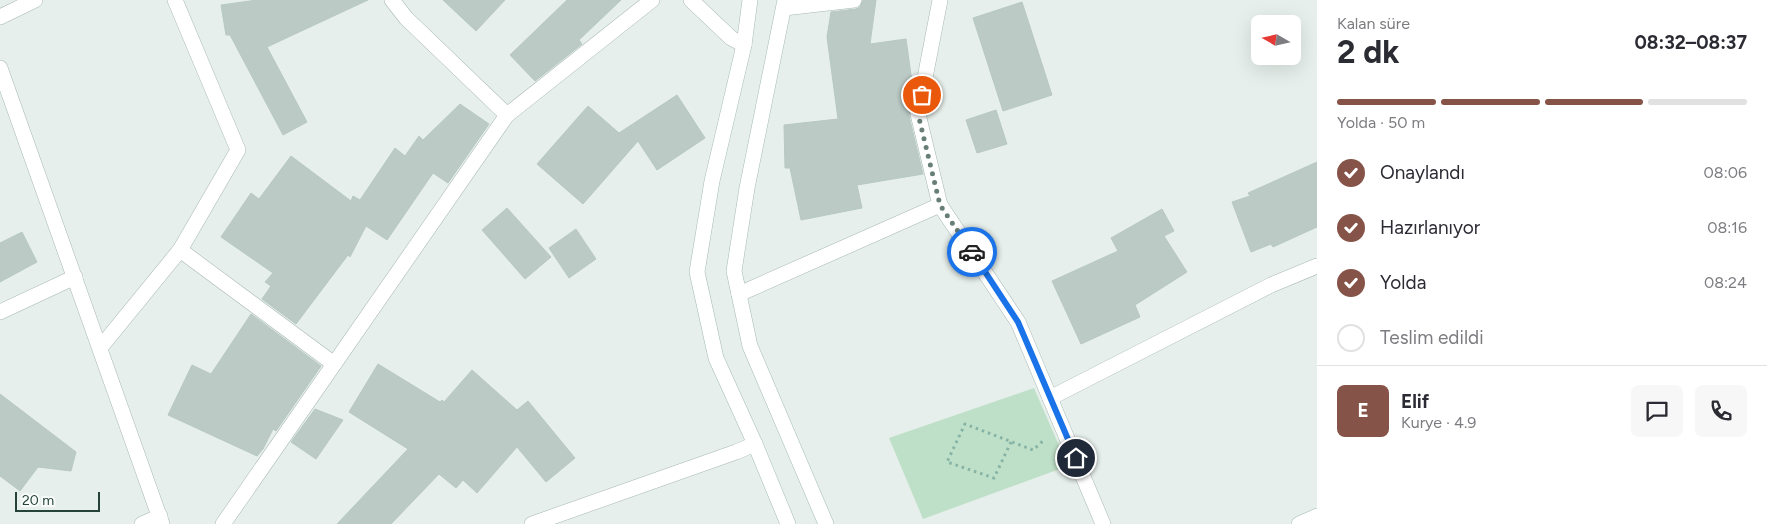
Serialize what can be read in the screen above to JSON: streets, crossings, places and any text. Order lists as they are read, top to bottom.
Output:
{
  "scale_bar": "20 m",
  "north": "left",
  "page": {
    "heading": ["2 dk", "Kalan süre", "08:32–08:37"],
    "panel": ["Elif", "Kurye · 4.9"],
    "bar": "Yolda · 50 m",
    "list": [
      ["Onaylandı", "08:06"],
      ["Hazırlanıyor", "08:16"],
      ["Yolda", "08:24"],
      "Teslim edildi"
    ],
    "round": "E",
    "scale": "20 m"
  }
}
